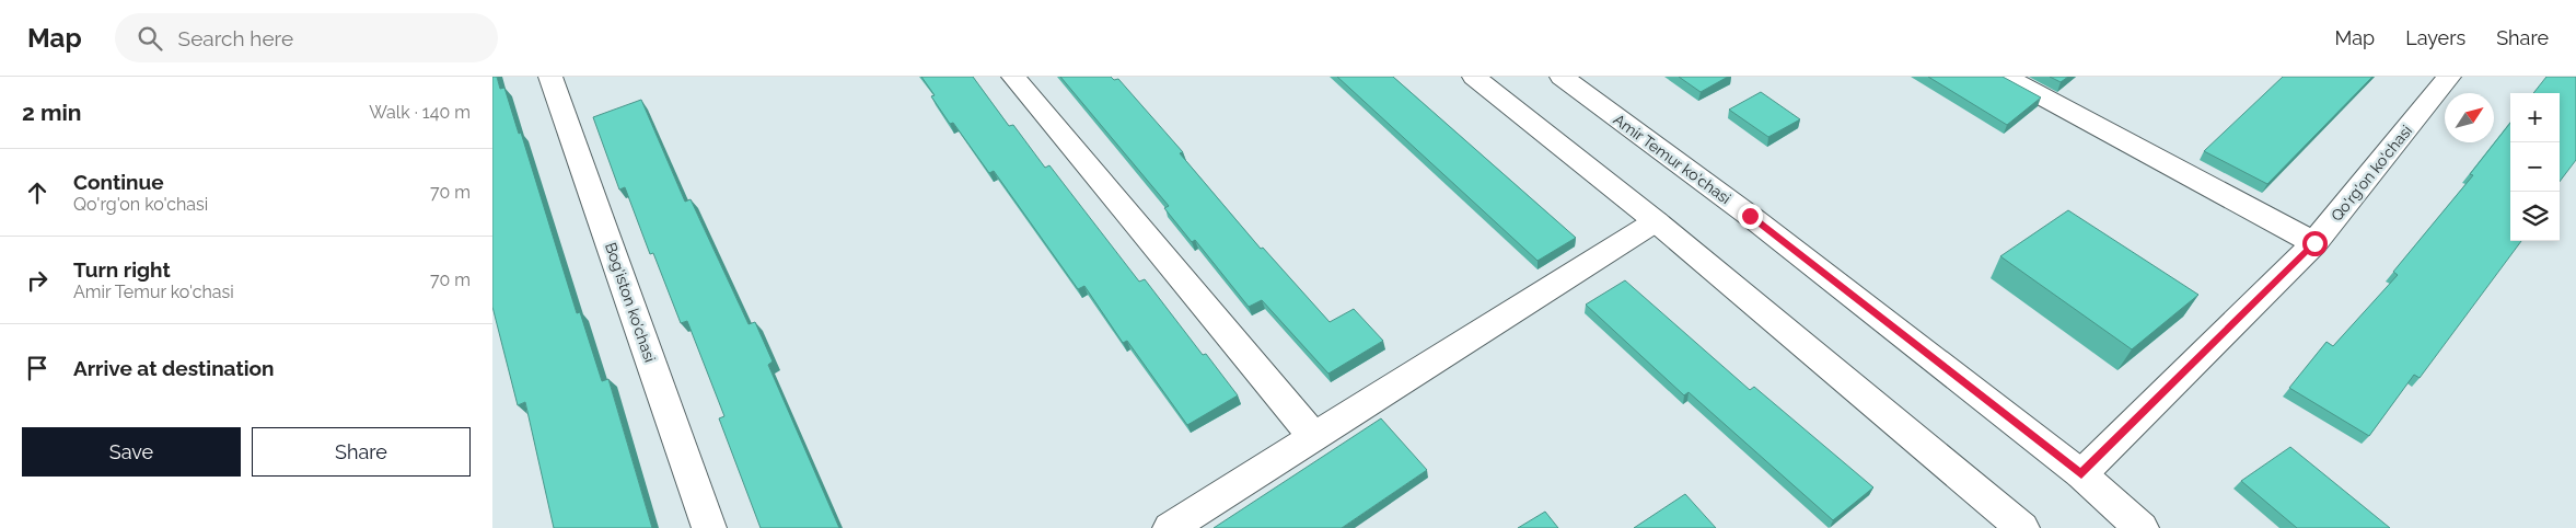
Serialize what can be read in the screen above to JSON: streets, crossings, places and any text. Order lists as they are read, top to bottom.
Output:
{
  "streets": {
    "street": ["Amir Temur ko'chasi", "Qo'rg'on ko'chasi", "Bog'iston ko'chasi"]
  },
  "crossings": [
    ["Amir Temur ko'chasi", "Qo'rg'on ko'chasi"]
  ],
  "north": "top right",
  "page": {
    "header": "Map",
    "search": "Search here",
    "nav": ["Map", "Layers", "Share"],
    "heading": ["2 min", "Walk · 140 m"],
    "map_buttons": ["+", "−"],
    "list": [
      ["Continue", "Qo'rg'on ko'chasi", "70 m"],
      ["Turn right", "Amir Temur ko'chasi", "70 m"],
      "Arrive at destination"
    ],
    "buttons": ["Save", "Share"]
  }
}
